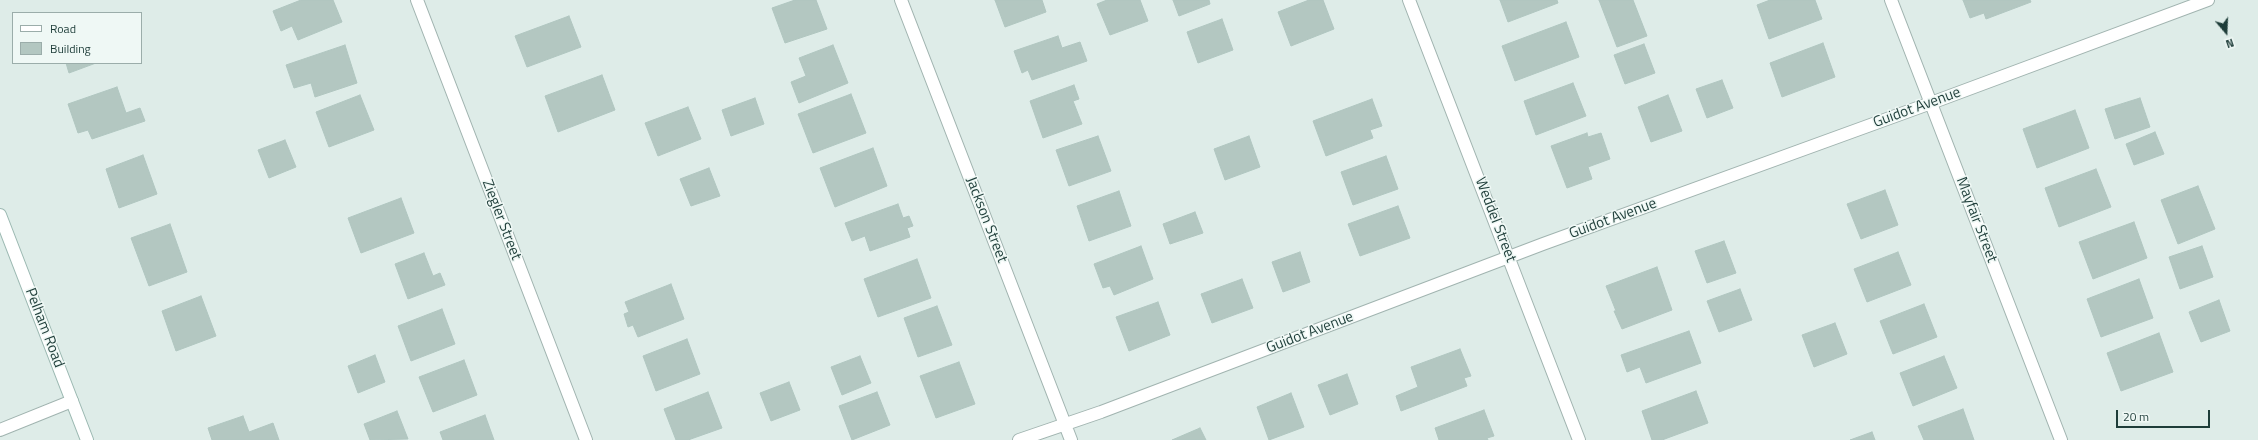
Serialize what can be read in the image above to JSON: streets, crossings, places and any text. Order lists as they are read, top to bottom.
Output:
{
  "streets": {
    "street": [
      "Guidot Avenue",
      "Ziegler Street",
      "Jackson Street",
      "Weddel Street",
      "Mayfair Street",
      "Pelham Road"
    ]
  },
  "crossings": [
    ["Guidot Avenue", "Jackson Street"],
    ["Guidot Avenue", "Weddel Street"],
    ["Guidot Avenue", "Mayfair Street"]
  ],
  "legend": ["Road", "Building"],
  "scale_bar": "20 m",
  "north": "bottom"
}
